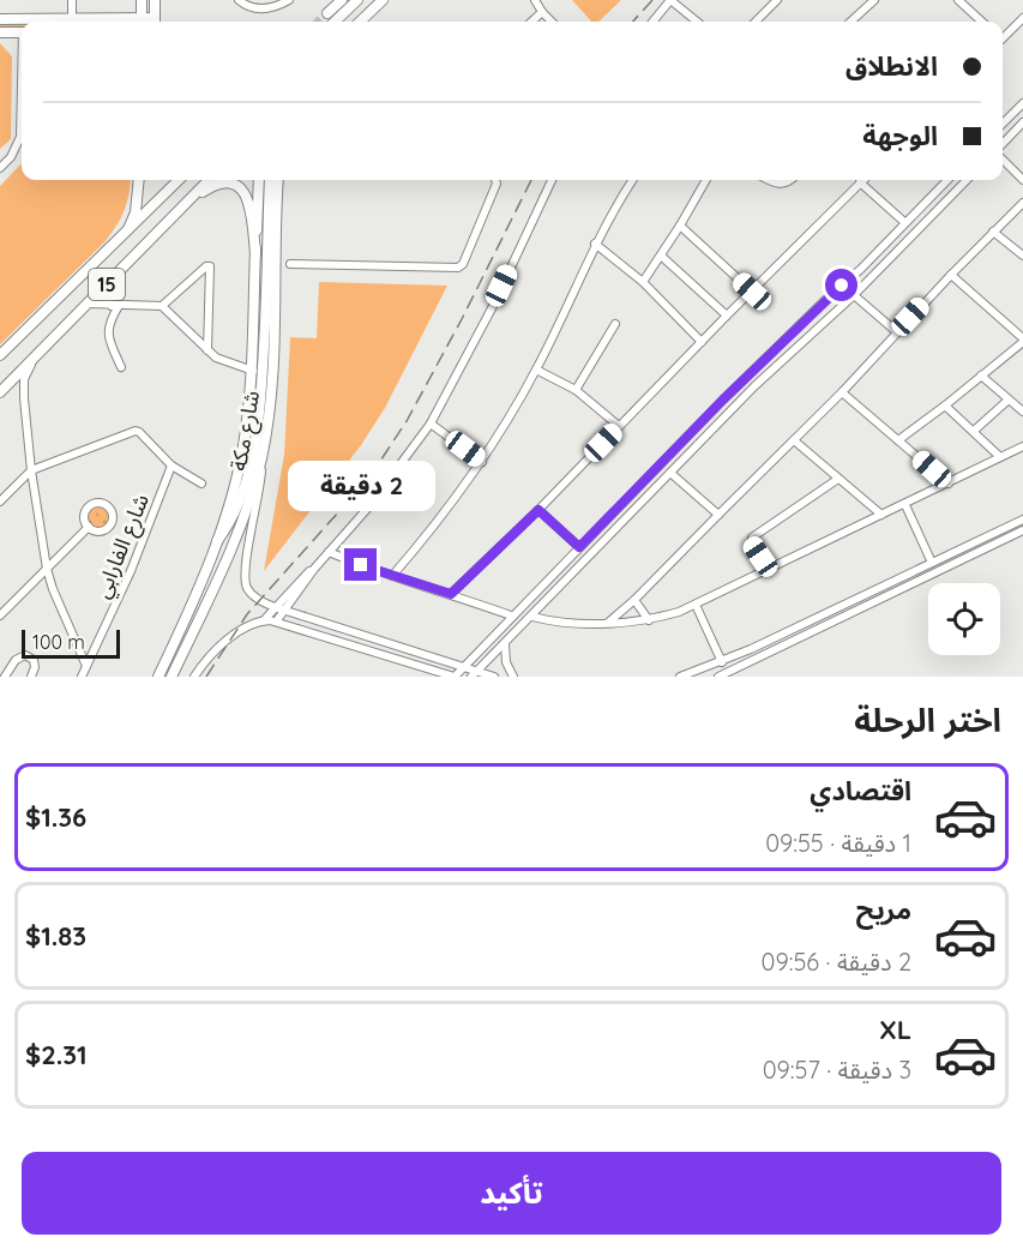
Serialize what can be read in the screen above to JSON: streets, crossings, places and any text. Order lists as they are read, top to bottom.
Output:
{
  "streets": {
    "highway": ["15"],
    "main road": ["شارع مكة"],
    "street": ["شارع الفارابي"]
  },
  "scale_bar": "100 m",
  "page": {
    "banner": ["الانطلاق", "الوجهة"],
    "bubble": "2 دقيقة",
    "scale": "100 m",
    "heading": "اختر الرحلة",
    "list": [
      {
        "name": "اقتصادي",
        "note": "1 دقيقة · 09:55",
        "value": "$1.36"
      },
      {
        "name": "مريح",
        "note": "2 دقيقة · 09:56",
        "value": "$1.83"
      },
      {
        "name": "XL",
        "note": "3 دقيقة · 09:57",
        "value": "$2.31"
      }
    ],
    "buttons": "تأكيد"
  }
}
